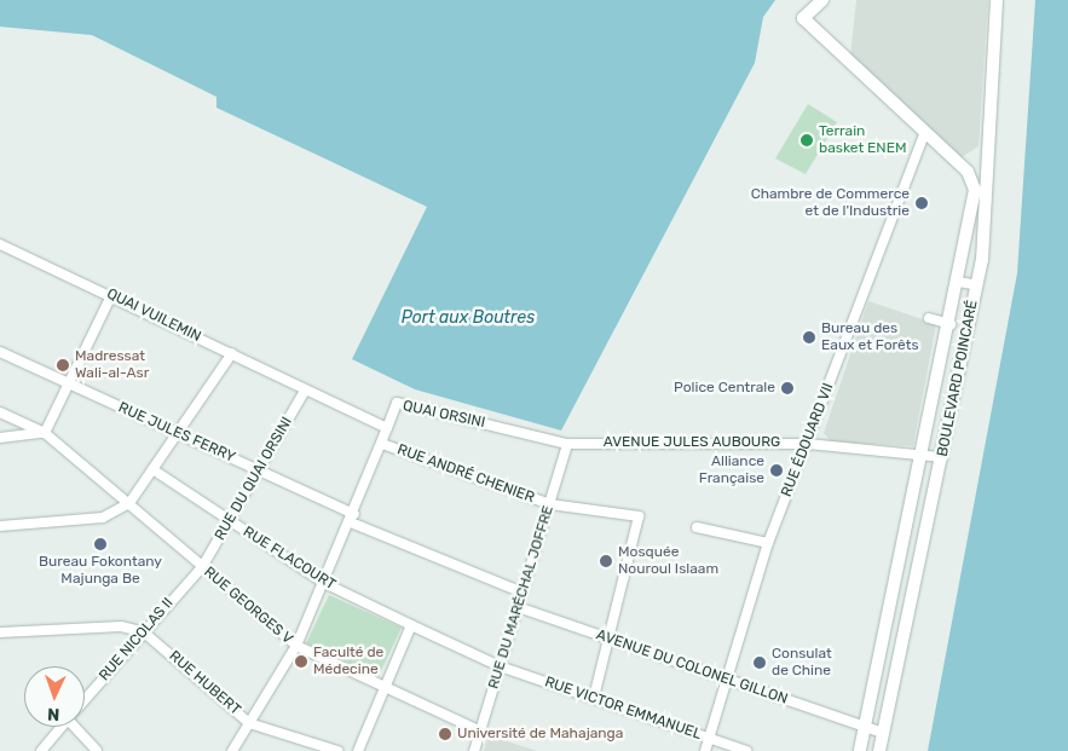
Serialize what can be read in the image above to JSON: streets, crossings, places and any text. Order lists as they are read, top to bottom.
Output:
{
  "streets": {
    "street": [
      "QUAI VUILEMIN",
      "BOULEVARD POINCARÉ",
      "QUAI ORSINI",
      "RUE JULES FERRY",
      "RUE ÉDOUARD VII",
      "AVENUE JULES AUBOURG",
      "RUE ANDRÉ CHENIER",
      "RUE DU QUAI ORSINI",
      "RUE FLACOURT",
      "RUE DU MARÉCHAL JOFFRE",
      "RUE GEORGES V",
      "RUE NICOLAS II",
      "AVENUE DU COLONEL GILLON",
      "RUE HUBERT",
      "RUE VICTOR EMMANUEL"
    ]
  },
  "crossings": [
    ["QUAI VUILEMIN", "QUAI ORSINI"],
    ["QUAI VUILEMIN", "RUE DU QUAI ORSINI"],
    ["BOULEVARD POINCARÉ", "AVENUE JULES AUBOURG"],
    ["BOULEVARD POINCARÉ", "AVENUE DU COLONEL GILLON"],
    ["QUAI ORSINI", "AVENUE JULES AUBOURG"],
    ["QUAI ORSINI", "RUE DU QUAI ORSINI"],
    ["QUAI ORSINI", "RUE DU MARÉCHAL JOFFRE"],
    ["RUE JULES FERRY", "RUE DU QUAI ORSINI"],
    ["RUE JULES FERRY", "RUE DU MARÉCHAL JOFFRE"],
    ["RUE ÉDOUARD VII", "AVENUE JULES AUBOURG"],
    ["RUE ÉDOUARD VII", "AVENUE DU COLONEL GILLON"],
    ["RUE ÉDOUARD VII", "RUE VICTOR EMMANUEL"],
    ["AVENUE JULES AUBOURG", "RUE DU MARÉCHAL JOFFRE"],
    ["RUE ANDRÉ CHENIER", "RUE DU MARÉCHAL JOFFRE"],
    ["RUE ANDRÉ CHENIER", "AVENUE DU COLONEL GILLON"],
    ["RUE DU QUAI ORSINI", "RUE FLACOURT"],
    ["RUE DU QUAI ORSINI", "RUE GEORGES V"],
    ["RUE DU QUAI ORSINI", "RUE NICOLAS II"],
    ["RUE FLACOURT", "RUE DU MARÉCHAL JOFFRE"],
    ["RUE FLACOURT", "RUE VICTOR EMMANUEL"],
    ["RUE DU MARÉCHAL JOFFRE", "RUE GEORGES V"],
    ["RUE DU MARÉCHAL JOFFRE", "AVENUE DU COLONEL GILLON"],
    ["RUE DU MARÉCHAL JOFFRE", "RUE VICTOR EMMANUEL"],
    ["RUE GEORGES V", "RUE NICOLAS II"],
    ["RUE NICOLAS II", "RUE HUBERT"]
  ],
  "water": ["Port aux Boutres"],
  "places": [
    "Terrain basket ENEM",
    "Chambre de Commerce et de l'Industrie",
    "Bureau des Eaux et Forêts",
    "Madressat Wali-al-Asr",
    "Police Centrale",
    "Alliance Française",
    "Bureau Fokontany Majunga Be",
    "Mosquée Nouroul Islaam",
    "Faculté de Médecine",
    "Consulat de Chine",
    "Université de Mahajanga"
  ],
  "north": "bottom"
}
